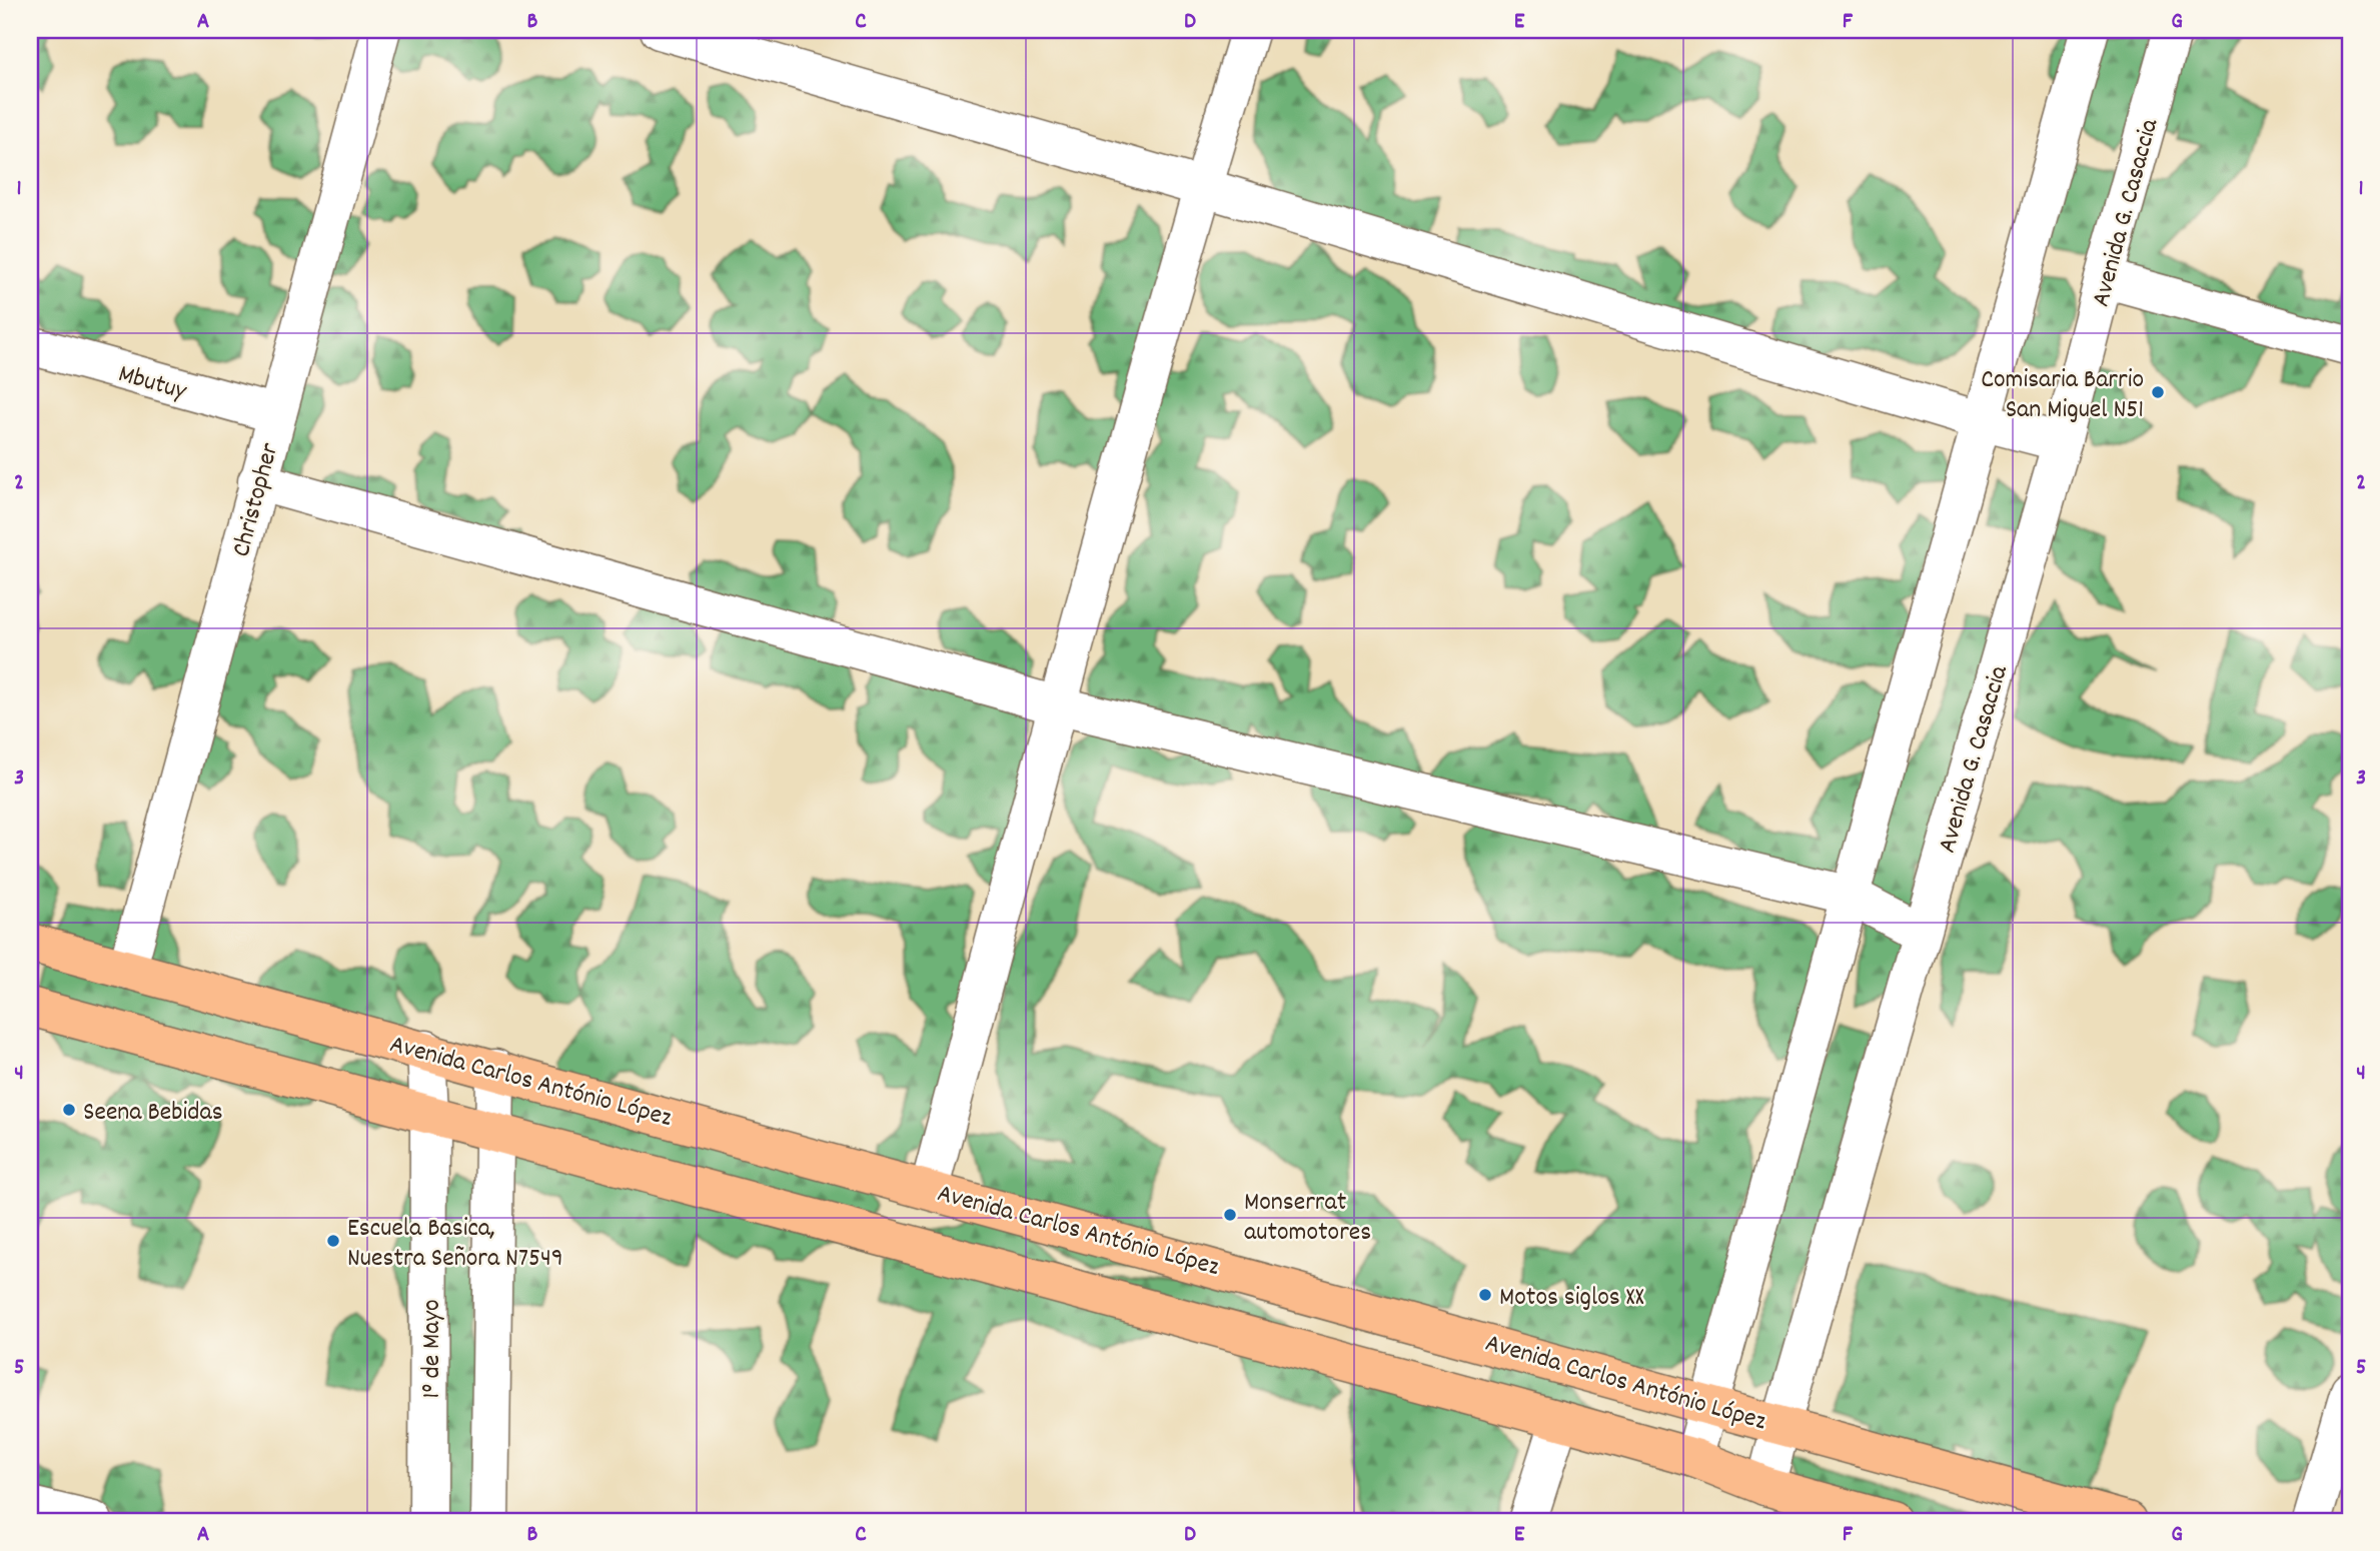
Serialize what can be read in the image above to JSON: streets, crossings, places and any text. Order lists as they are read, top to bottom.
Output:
{
  "streets": {
    "main road": ["Avenida Carlos António López"],
    "street": [
      "Avenida G. Casaccia",
      "Mbutuy",
      "Christopher",
      "1° de Mayo"
    ]
  },
  "crossings": [
    ["Avenida G. Casaccia", "Avenida Carlos António López"],
    ["Mbutuy", "Christopher"],
    ["Christopher", "Avenida Carlos António López"],
    ["Avenida Carlos António López", "1° de Mayo"]
  ],
  "places": [
    "Comisaria Barrio San Miguel N51",
    "Seena Bebidas",
    "Monserrat automotores",
    "Escuela Basica, Nuestra Señora N7549",
    "Motos siglos XX"
  ],
  "grid": {
    "columns": [
      "A",
      "B",
      "C",
      "D",
      "E",
      "F",
      "G"
    ],
    "rows": [
      "1",
      "2",
      "3",
      "4",
      "5"
    ]
  }
}
